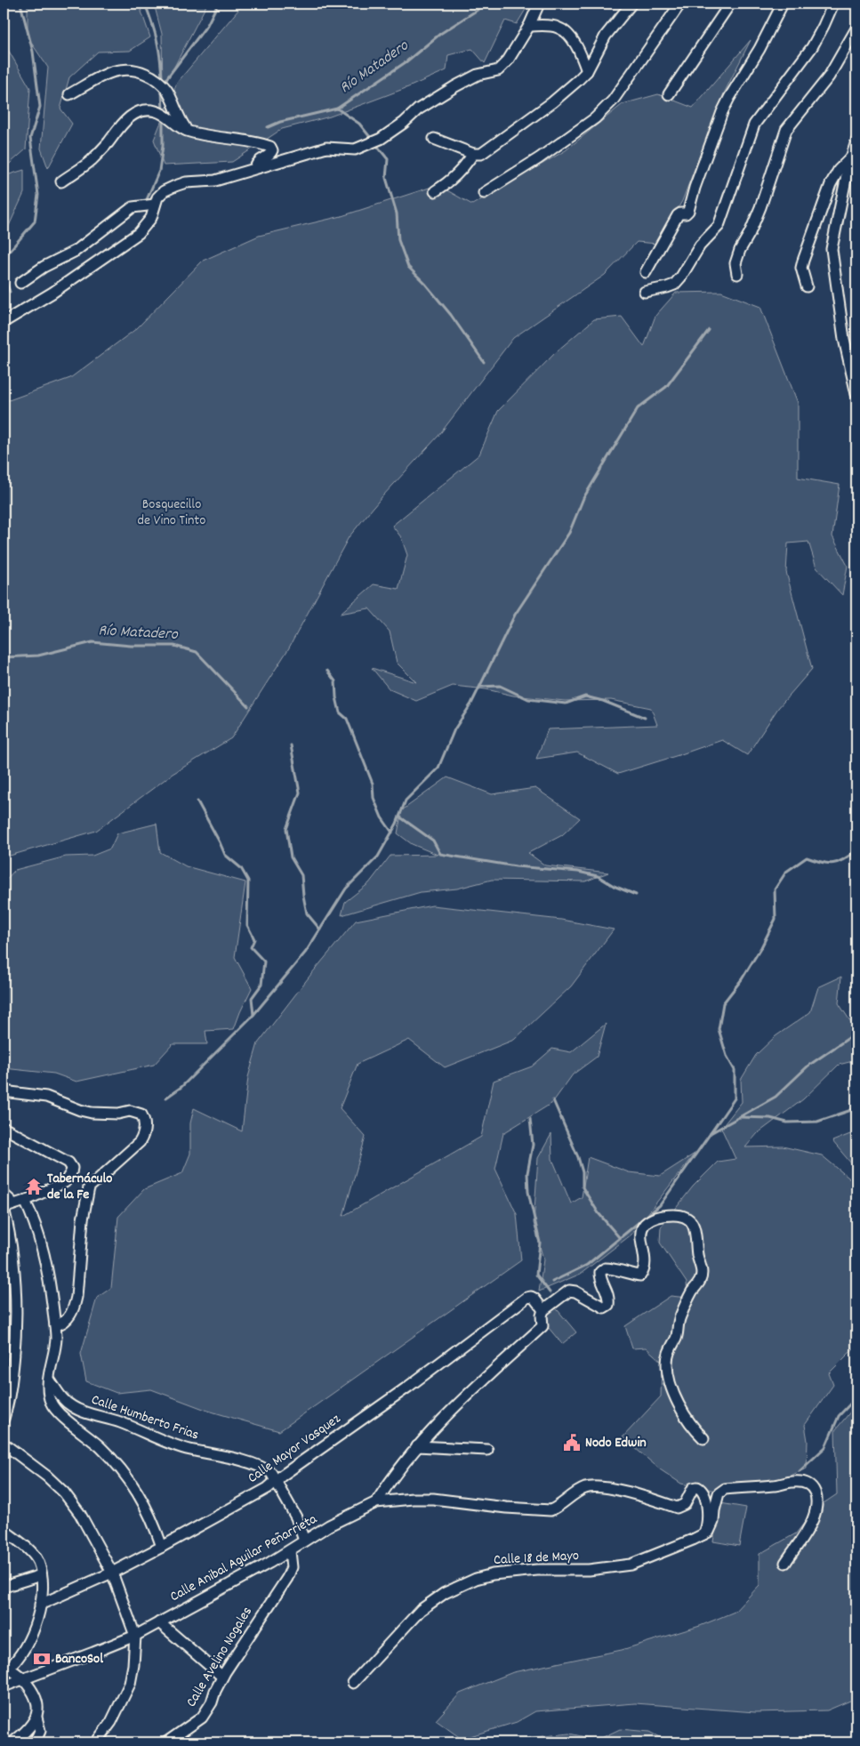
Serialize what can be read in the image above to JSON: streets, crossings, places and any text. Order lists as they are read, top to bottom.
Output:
{
  "streets": {
    "street": [
      "Calle Humberto Frias",
      "Calle Mayor Vasquez",
      "Calle Anibal Aguilar Peñarrieta",
      "Calle 18 de Mayo",
      "Calle Avelino Nogales"
    ]
  },
  "crossings": [
    ["Calle Humberto Frias", "Calle Mayor Vasquez"],
    ["Calle Humberto Frias", "Calle Anibal Aguilar Peñarrieta"],
    ["Calle Anibal Aguilar Peñarrieta", "Calle 18 de Mayo"],
    ["Calle Anibal Aguilar Peñarrieta", "Calle Avelino Nogales"]
  ],
  "water": ["Río Matadero"],
  "parks": ["Bosquecillo de Vino Tinto"],
  "places": {
    "temple": ["Tabernáculo de la Fe"],
    "public building": ["Nodo Edwin"],
    "bank": ["BancoSol"]
  }
}
